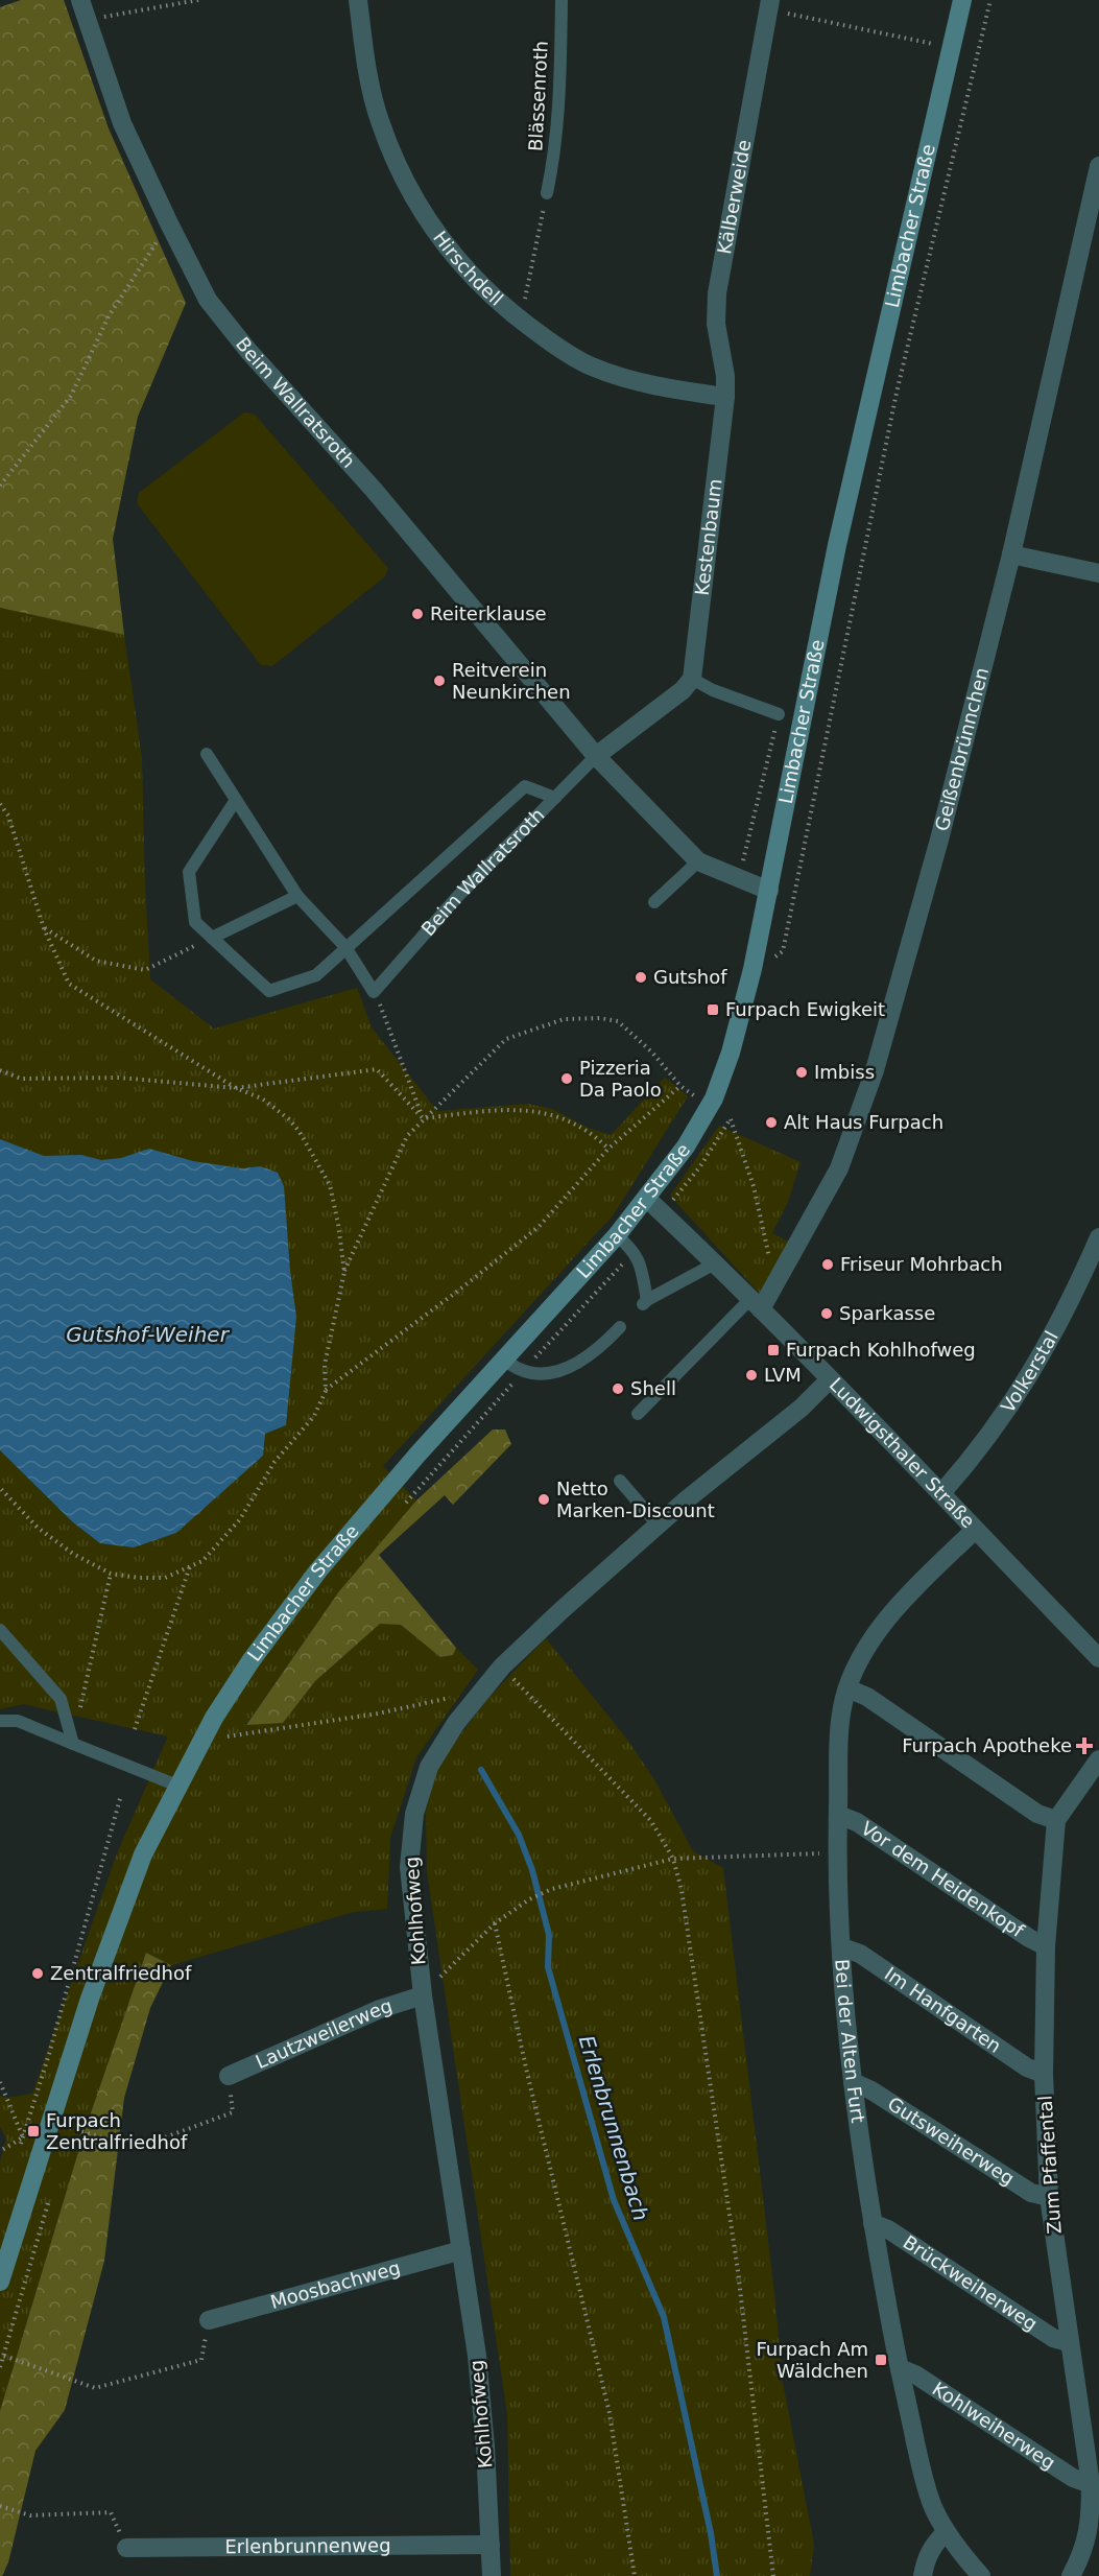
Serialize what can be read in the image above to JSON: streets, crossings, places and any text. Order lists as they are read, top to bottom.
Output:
{
  "streets": {
    "main road": ["Limbacher Straße"],
    "street": [
      "Kälberweide",
      "Hirschdell",
      "Beim Wallratsroth",
      "Kestenbaum",
      "Geißenbrünnchen",
      "Volkerstal",
      "Ludwigsthaler Straße",
      "Vor dem Heidenkopf",
      "Kohlhofweg",
      "Im Hanfgarten",
      "Lautzweilerweg",
      "Bei der Alten Furt",
      "Gutsweiherweg",
      "Zum Pfaffental",
      "Brückweiherweg",
      "Moosbachweg",
      "Kohlweiherweg",
      "Erlenbrunnenweg"
    ],
    "lane": ["Blässenroth"]
  },
  "crossings": [
    ["Kälberweide", "Hirschdell"],
    ["Kälberweide", "Kestenbaum"],
    ["Limbacher Straße", "Beim Wallratsroth"],
    ["Limbacher Straße", "Ludwigsthaler Straße"],
    ["Hirschdell", "Kestenbaum"],
    ["Geißenbrünnchen", "Ludwigsthaler Straße"],
    ["Volkerstal", "Ludwigsthaler Straße"],
    ["Ludwigsthaler Straße", "Kohlhofweg"],
    ["Ludwigsthaler Straße", "Bei der Alten Furt"],
    ["Vor dem Heidenkopf", "Bei der Alten Furt"],
    ["Vor dem Heidenkopf", "Zum Pfaffental"],
    ["Kohlhofweg", "Lautzweilerweg"],
    ["Kohlhofweg", "Moosbachweg"],
    ["Kohlhofweg", "Erlenbrunnenweg"],
    ["Im Hanfgarten", "Bei der Alten Furt"],
    ["Im Hanfgarten", "Zum Pfaffental"],
    ["Bei der Alten Furt", "Gutsweiherweg"],
    ["Bei der Alten Furt", "Brückweiherweg"],
    ["Bei der Alten Furt", "Kohlweiherweg"],
    ["Gutsweiherweg", "Zum Pfaffental"],
    ["Zum Pfaffental", "Brückweiherweg"],
    ["Zum Pfaffental", "Kohlweiherweg"]
  ],
  "water": ["Gutshof-Weiher", "Erlenbrunnenbach"],
  "places": {
    "other": [
      "Reiterklause",
      "Reitverein Neunkirchen",
      "Gutshof",
      "Imbiss",
      "Pizzeria Da Paolo",
      "Alt Haus Furpach",
      "Friseur Mohrbach",
      "Sparkasse",
      "LVM",
      "Shell",
      "Netto Marken-Discount",
      "Zentralfriedhof"
    ],
    "transit": [
      "Furpach Ewigkeit",
      "Furpach Kohlhofweg",
      "Furpach Zentralfriedhof",
      "Furpach Am Wäldchen"
    ],
    "health": ["Furpach Apotheke"]
  }
}
